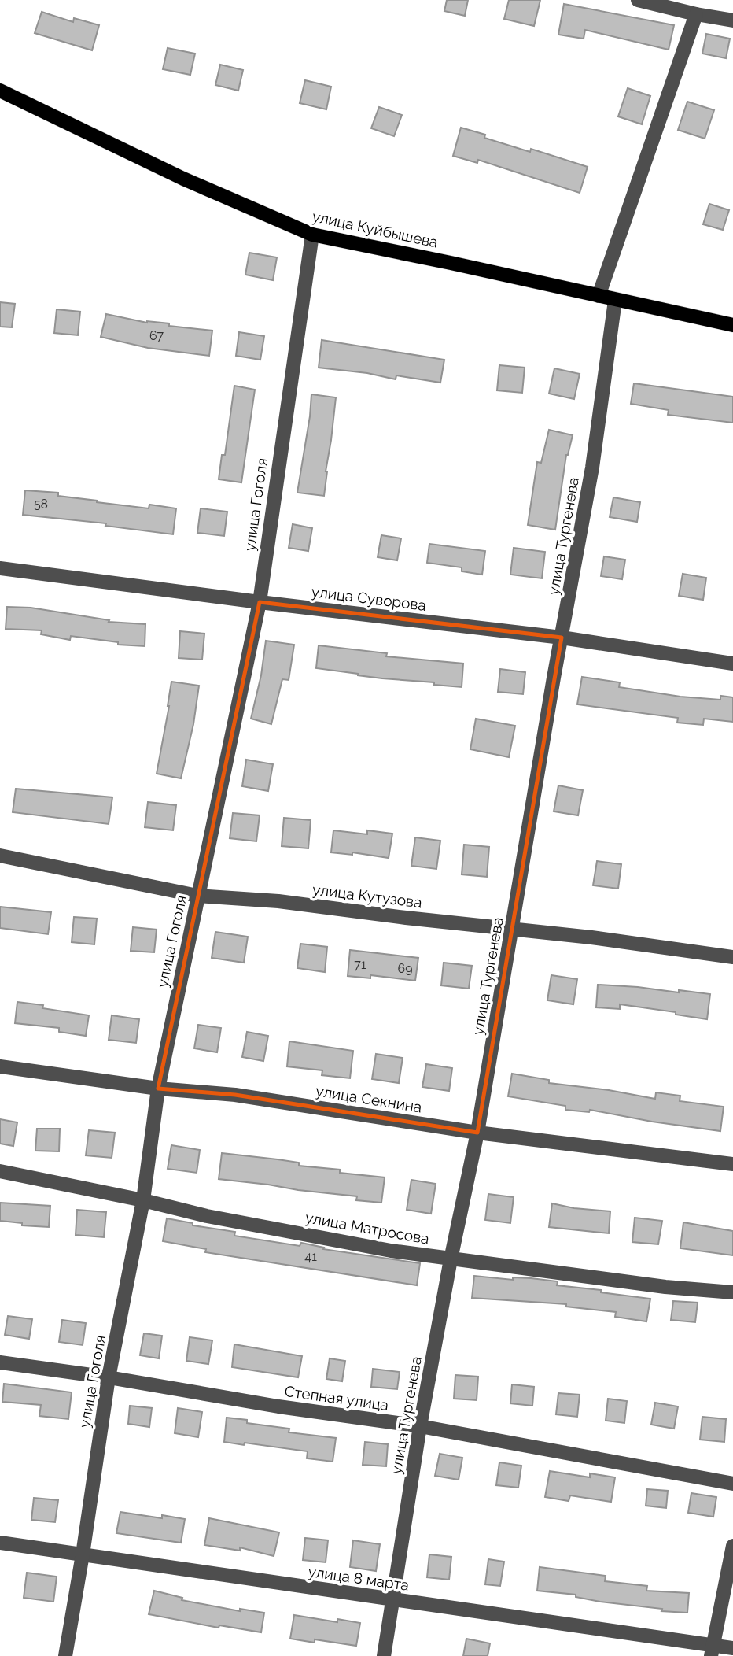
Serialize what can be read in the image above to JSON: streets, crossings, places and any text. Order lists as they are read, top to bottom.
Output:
{
  "streets": {
    "main road": ["улица Куйбышева"],
    "street": [
      "улица Гоголя",
      "улица Тургенева",
      "улица Суворова",
      "улица Кутузова",
      "улица Секнина",
      "улица Матросова",
      "Степная улица",
      "улица 8 марта"
    ]
  },
  "crossings": [
    ["улица Куйбышева", "улица Гоголя"],
    ["улица Куйбышева", "улица Тургенева"],
    ["улица Гоголя", "улица Суворова"],
    ["улица Гоголя", "улица Кутузова"],
    ["улица Гоголя", "улица Секнина"],
    ["улица Гоголя", "улица Матросова"],
    ["улица Гоголя", "Степная улица"],
    ["улица Гоголя", "улица 8 марта"],
    ["улица Тургенева", "улица Суворова"],
    ["улица Тургенева", "улица Кутузова"],
    ["улица Тургенева", "улица Секнина"],
    ["улица Тургенева", "улица Матросова"],
    ["улица Тургенева", "Степная улица"],
    ["улица Тургенева", "улица 8 марта"]
  ],
  "house_numbers": [
    "67",
    "58",
    "71",
    "69",
    "41"
  ]
}
